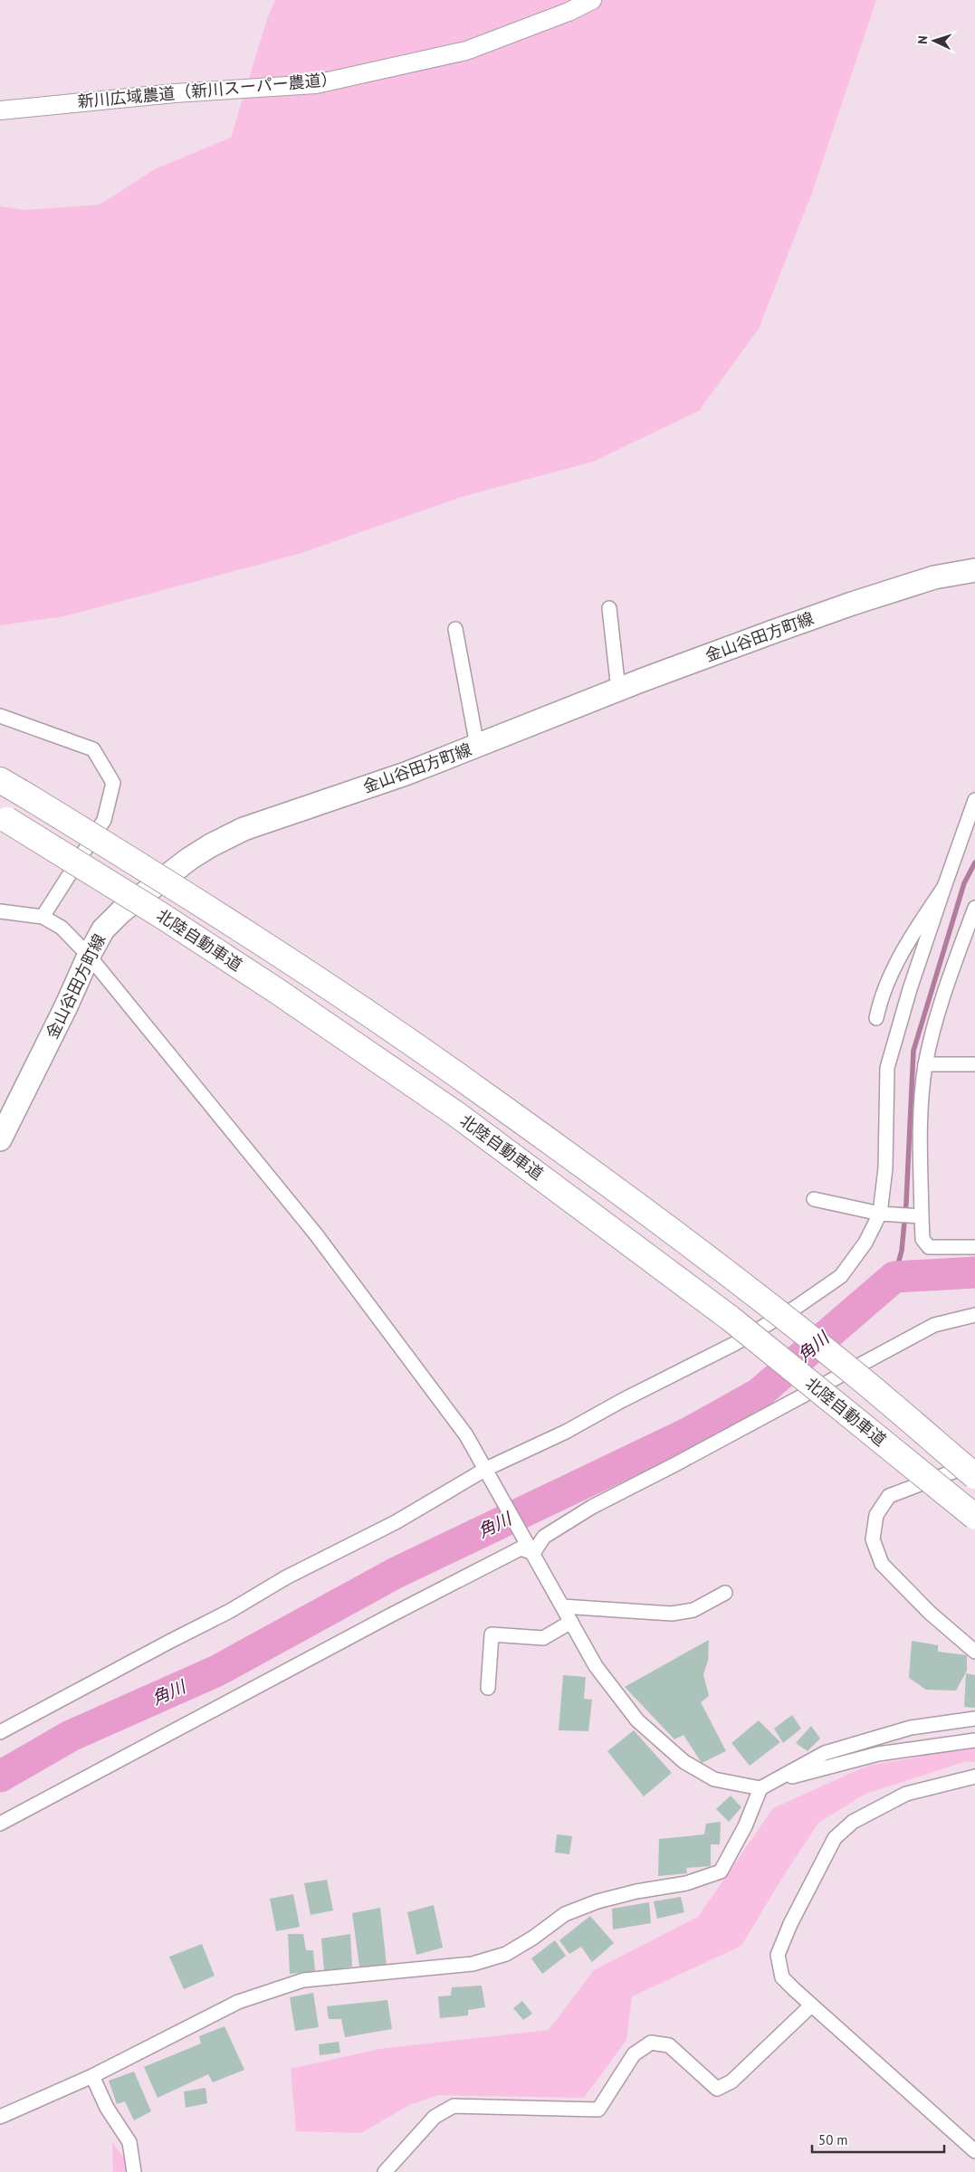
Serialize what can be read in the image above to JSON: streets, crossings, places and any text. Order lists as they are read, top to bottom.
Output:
{
  "streets": {
    "highway": ["北陸自動車道"],
    "main road": ["金山谷田方町線"],
    "street": ["新川広域農道（新川スーパー農道）"]
  },
  "water": ["角川"],
  "scale_bar": "50 m",
  "north": "left"
}
